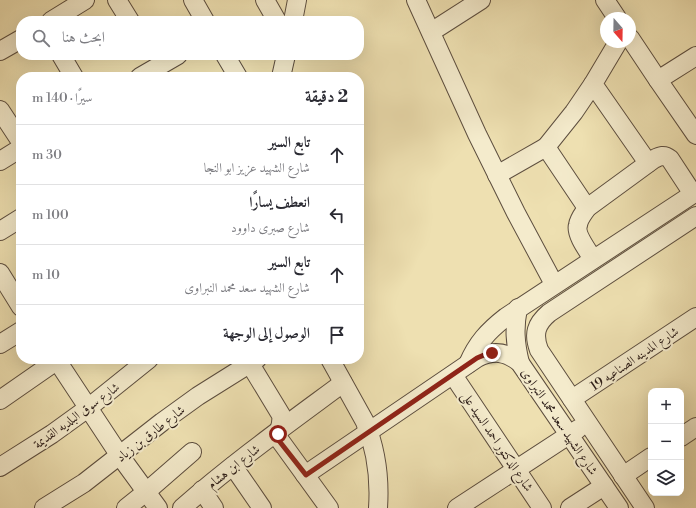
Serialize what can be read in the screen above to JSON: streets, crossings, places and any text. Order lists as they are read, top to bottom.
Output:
{
  "streets": {
    "street": [
      "شارع المدينه الصناعيه 19",
      "شارع سوق البلديه القديمة",
      "شارع الشهيد سعد محمد النبراوى",
      "شارع طارق بن زياد",
      "شارع الدكتور احمد السيد على",
      "شارع ابن هشام"
    ]
  },
  "crossings": [
    ["شارع المدينه الصناعيه 19", "شارع الشهيد سعد محمد النبراوى"],
    ["شارع الشهيد سعد محمد النبراوى", "شارع الدكتور احمد السيد على"]
  ],
  "north": "bottom",
  "page": {
    "search": "ابحث هنا",
    "heading": ["2 دقيقة", "سيرًا · 140 m"],
    "list": [
      ["تابع السير", "شارع الشهيد عزيز ابو النجا", "30 m"],
      ["انعطف يسارًا", "شارع صبرى داوود", "100 m"],
      ["تابع السير", "شارع الشهيد سعد محمد النبراوى", "10 m"],
      "الوصول إلى الوجهة"
    ],
    "map_buttons": ["+", "−"]
  }
}
